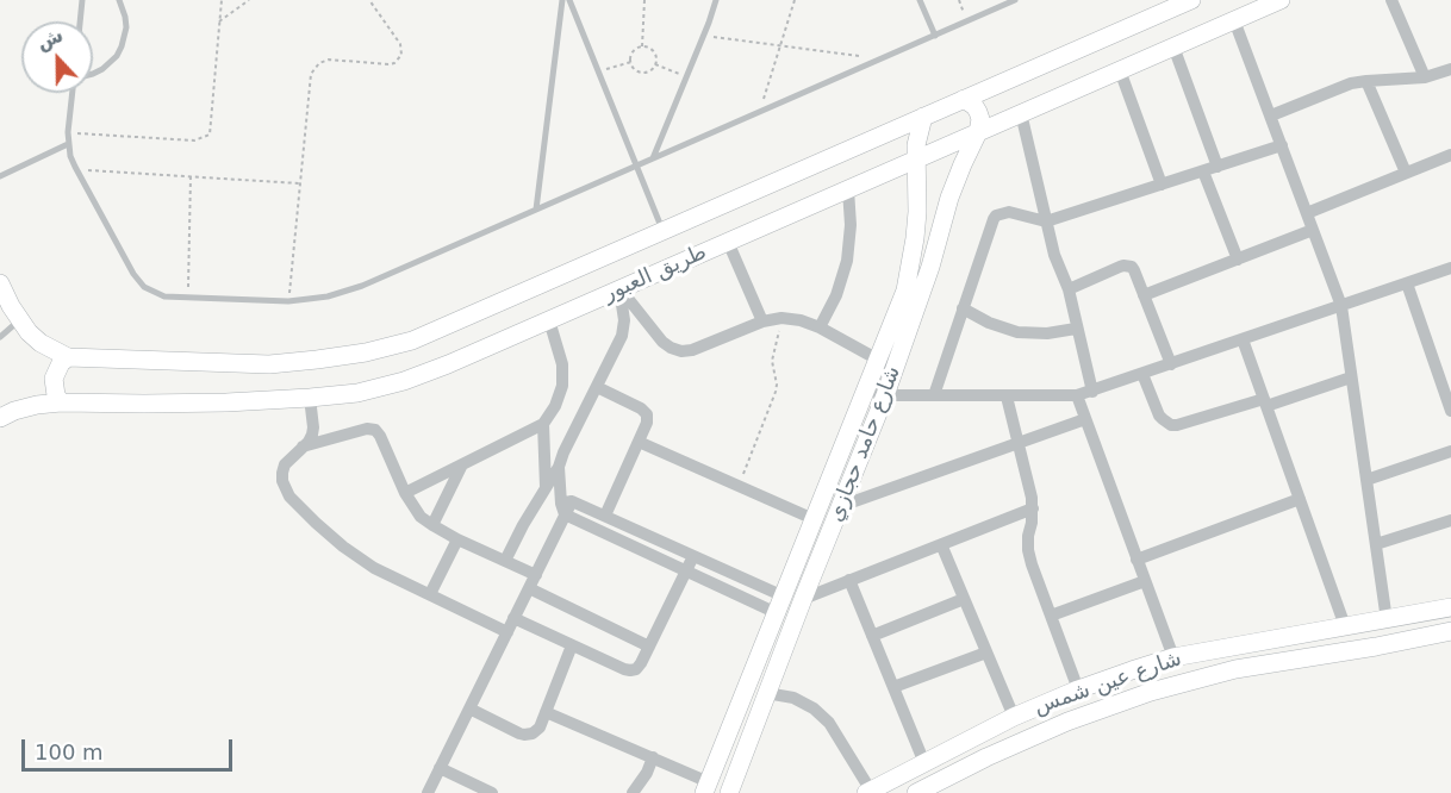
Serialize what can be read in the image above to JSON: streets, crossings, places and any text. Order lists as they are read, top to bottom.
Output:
{
  "streets": {
    "street": ["طريق العبور", "شارع حامد حجازي", "شارع عين شمس"]
  },
  "crossings": [
    ["طريق العبور", "شارع حامد حجازي"]
  ],
  "scale_bar": "100 m",
  "north": "top"
}
